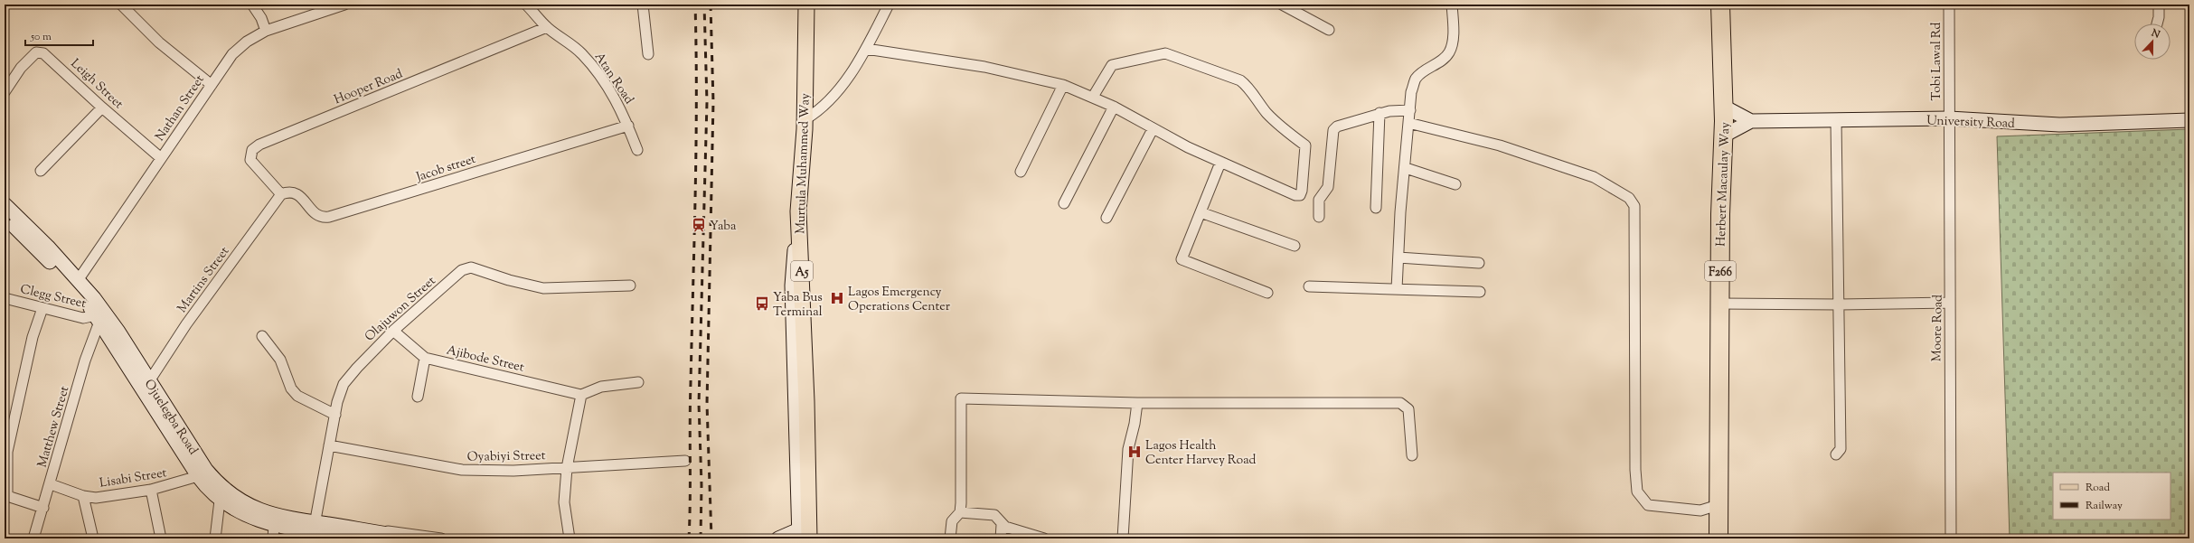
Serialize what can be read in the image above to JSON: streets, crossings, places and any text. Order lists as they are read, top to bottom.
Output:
{
  "streets": {
    "highway": ["Herbert Macaulay Way", "F266"],
    "main road": [
      "University Road",
      "Murtula Muhammed Way",
      "A5",
      "Ojuelegba Road"
    ],
    "street": [
      "Tobi Lawal Rd",
      "Atan Road",
      "Leigh Street",
      "Hooper Road",
      "Nathan Street",
      "Jacob street",
      "Martins Street",
      "Clegg Street",
      "Olajuwon Street",
      "Moore Road",
      "Ajibode Street",
      "Matthew Street",
      "Oyabiyi Street",
      "Lisabi Street"
    ]
  },
  "crossings": [
    ["Tobi Lawal Rd", "University Road"],
    ["Tobi Lawal Rd", "Moore Road"],
    ["Atan Road", "Hooper Road"],
    ["Atan Road", "Jacob street"],
    ["Leigh Street", "Nathan Street"],
    ["Hooper Road", "Jacob street"],
    ["Hooper Road", "Martins Street"],
    ["Nathan Street", "Ojuelegba Road"],
    ["University Road", "Moore Road"],
    ["Jacob street", "Martins Street"],
    ["Martins Street", "Ojuelegba Road"],
    ["Clegg Street", "Ojuelegba Road"],
    ["Clegg Street", "Matthew Street"],
    ["Olajuwon Street", "Ajibode Street"],
    ["Olajuwon Street", "Ojuelegba Road"],
    ["Olajuwon Street", "Oyabiyi Street"],
    ["Ojuelegba Road", "Matthew Street"],
    ["Ojuelegba Road", "Lisabi Street"],
    ["Matthew Street", "Lisabi Street"]
  ],
  "places": {
    "station": ["Yaba"],
    "hospital": ["Lagos Emergency Operations Center", "Lagos Health Center Harvey Road"],
    "bus stop": ["Yaba Bus Terminal"]
  },
  "legend": ["Road", "Railway"],
  "scale_bar": "50 m",
  "north": "top"
}
